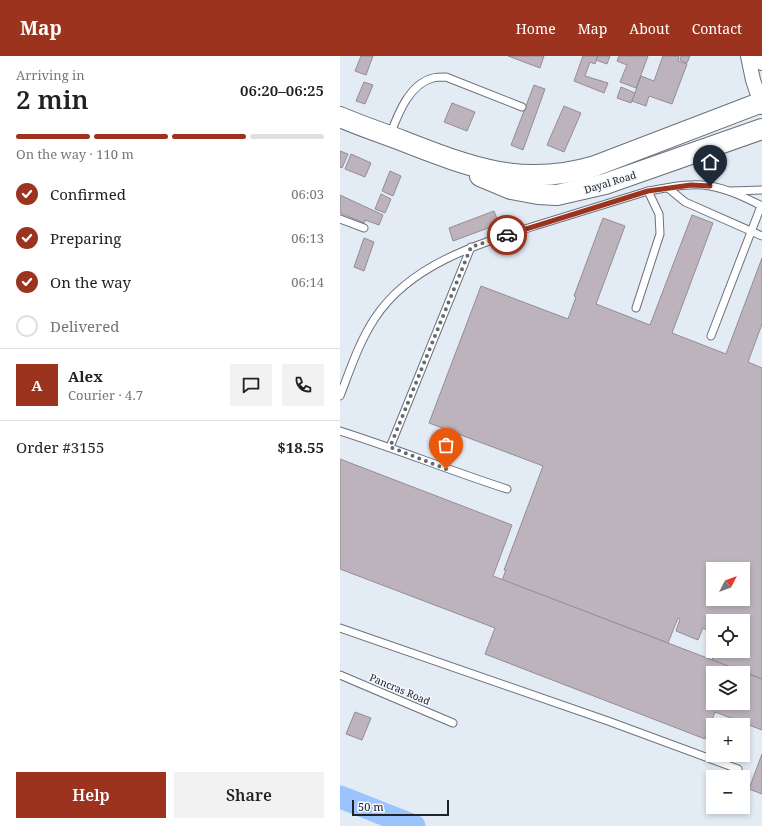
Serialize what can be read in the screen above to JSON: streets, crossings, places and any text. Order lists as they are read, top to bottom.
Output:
{
  "streets": {
    "street": ["Dayal Road"],
    "lane": ["Pancras Road"]
  },
  "scale_bar": "50 m",
  "north": "top right",
  "page": {
    "header": "Map",
    "nav": [
      "Home",
      "Map",
      "About",
      "Contact"
    ],
    "heading": ["2 min", "Arriving in", "06:20–06:25"],
    "panel": [
      "Alex",
      "Courier · 4.7",
      "Order #3155",
      "$18.55"
    ],
    "bar": "On the way · 110 m",
    "list": [
      ["Confirmed", "06:03"],
      ["Preparing", "06:13"],
      ["On the way", "06:14"],
      "Delivered"
    ],
    "round": "A",
    "map_buttons": ["+", "−"],
    "buttons": ["Help", "Share"],
    "scale": "50 m"
  }
}
